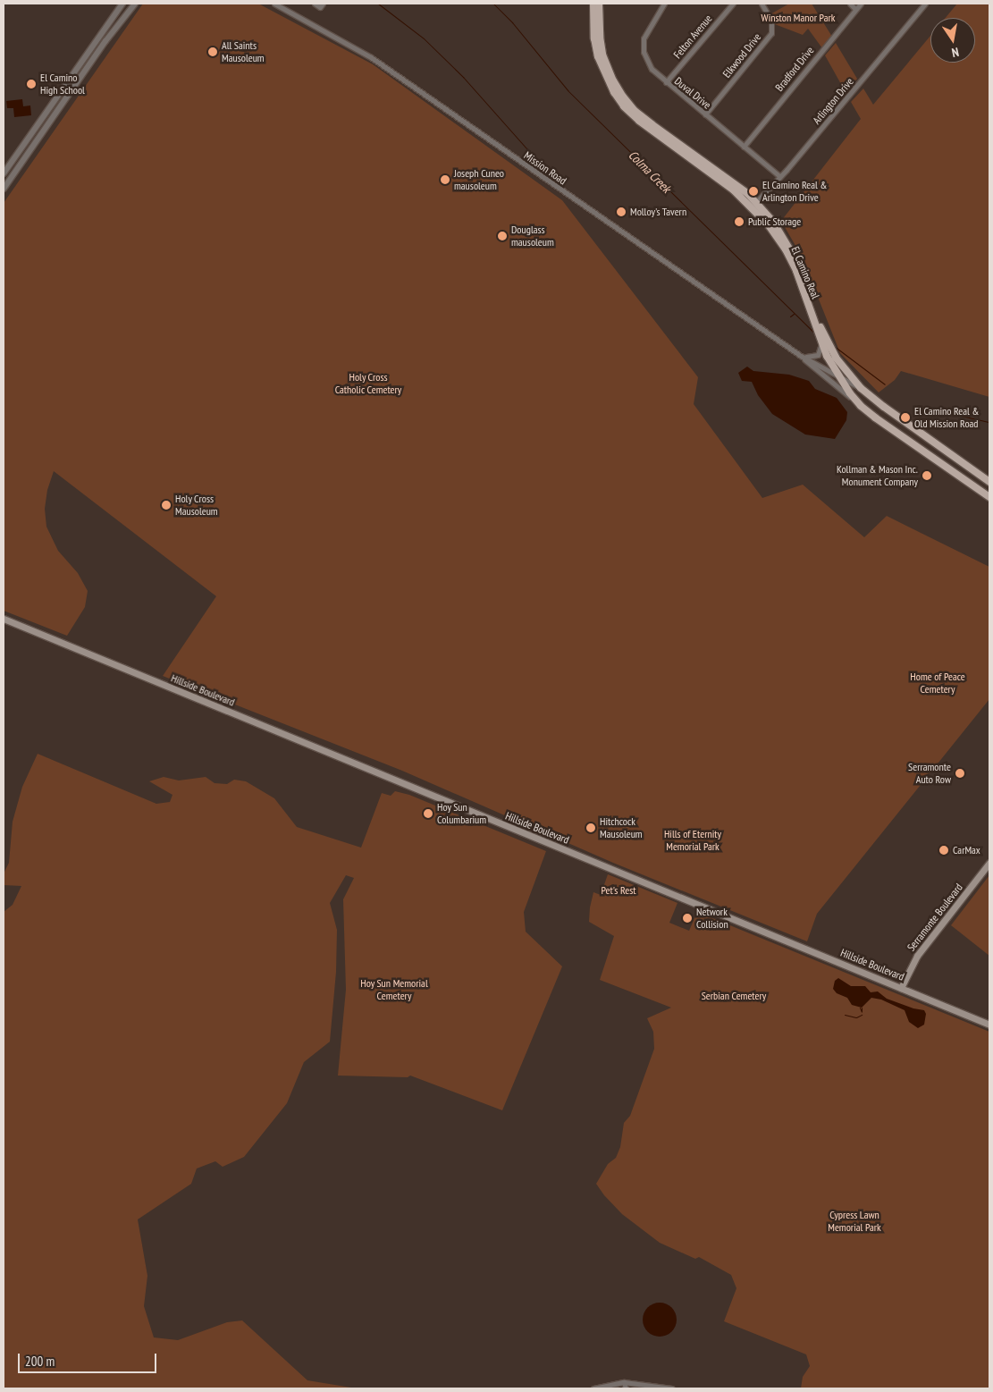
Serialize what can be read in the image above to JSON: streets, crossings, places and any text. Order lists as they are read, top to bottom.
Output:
{
  "streets": {
    "main road": ["El Camino Real", "Hillside Boulevard", "Serramonte Boulevard"],
    "street": [
      "Felton Avenue",
      "Elkwood Drive",
      "Bradford Drive",
      "Duval Drive",
      "Arlington Drive",
      "Mission Road"
    ]
  },
  "crossings": [
    ["Felton Avenue", "Duval Drive"],
    ["Elkwood Drive", "Duval Drive"],
    ["Bradford Drive", "Duval Drive"],
    ["Duval Drive", "Arlington Drive"],
    ["Arlington Drive", "El Camino Real"],
    ["Mission Road", "El Camino Real"],
    ["Hillside Boulevard", "Serramonte Boulevard"]
  ],
  "water": ["Colma Creek"],
  "parks": [
    "Winston Manor Park",
    "Holy Cross Catholic Cemetery",
    "Home of Peace Cemetery",
    "Hills of Eternity Memorial Park",
    "Pet's Rest",
    "Hoy Sun Memorial Cemetery",
    "Serbian Cemetery",
    "Cypress Lawn Memorial Park"
  ],
  "places": [
    "All Saints Mausoleum",
    "El Camino High School",
    "Joseph Cuneo mausoleum",
    "El Camino Real & Arlington Drive",
    "Molloy's Tavern",
    "Public Storage",
    "Douglass mausoleum",
    "El Camino Real & Old Mission Road",
    "Kollman & Mason Inc. Monument Company",
    "Holy Cross Mausoleum",
    "Serramonte Auto Row",
    "Hoy Sun Columbarium",
    "Hitchcock Mausoleum",
    "CarMax",
    "Network Collision"
  ],
  "scale_bar": "200 m",
  "north": "bottom"
}
